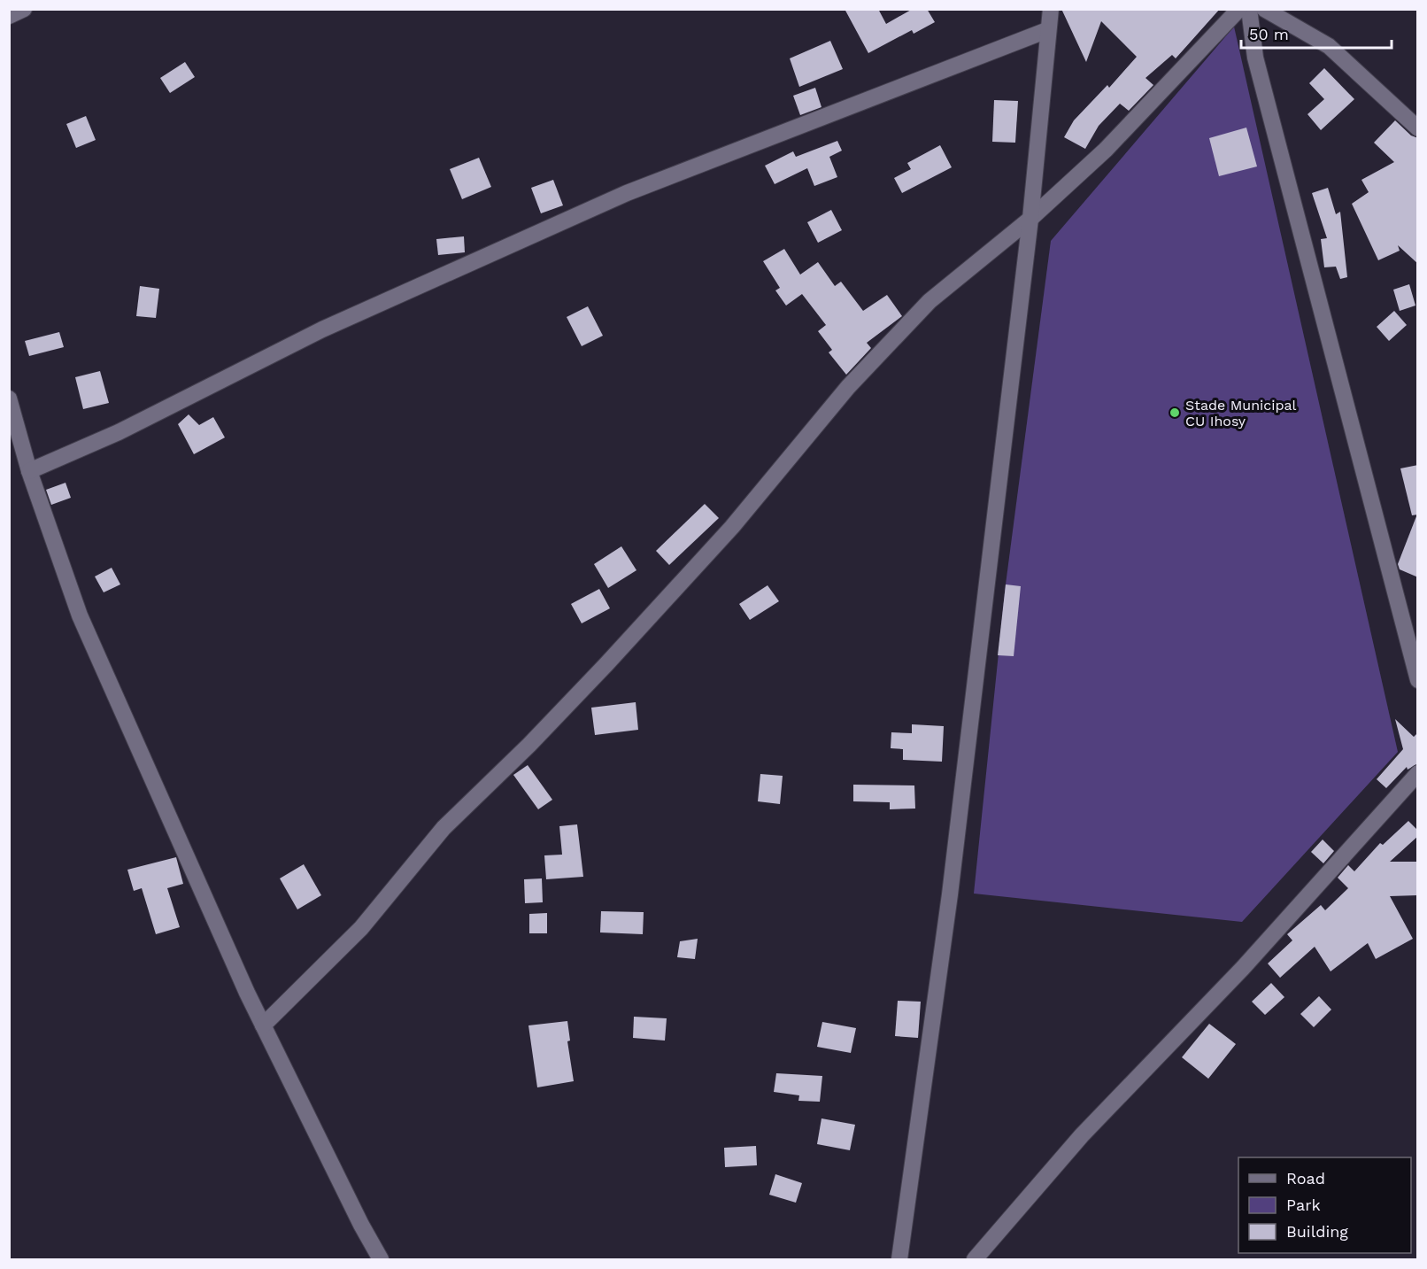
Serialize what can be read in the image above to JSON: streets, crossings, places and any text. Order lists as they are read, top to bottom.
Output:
{
  "places": ["Stade Municipal CU Ihosy"],
  "legend": ["Road", "Park", "Building"],
  "scale_bar": "50 m"
}
